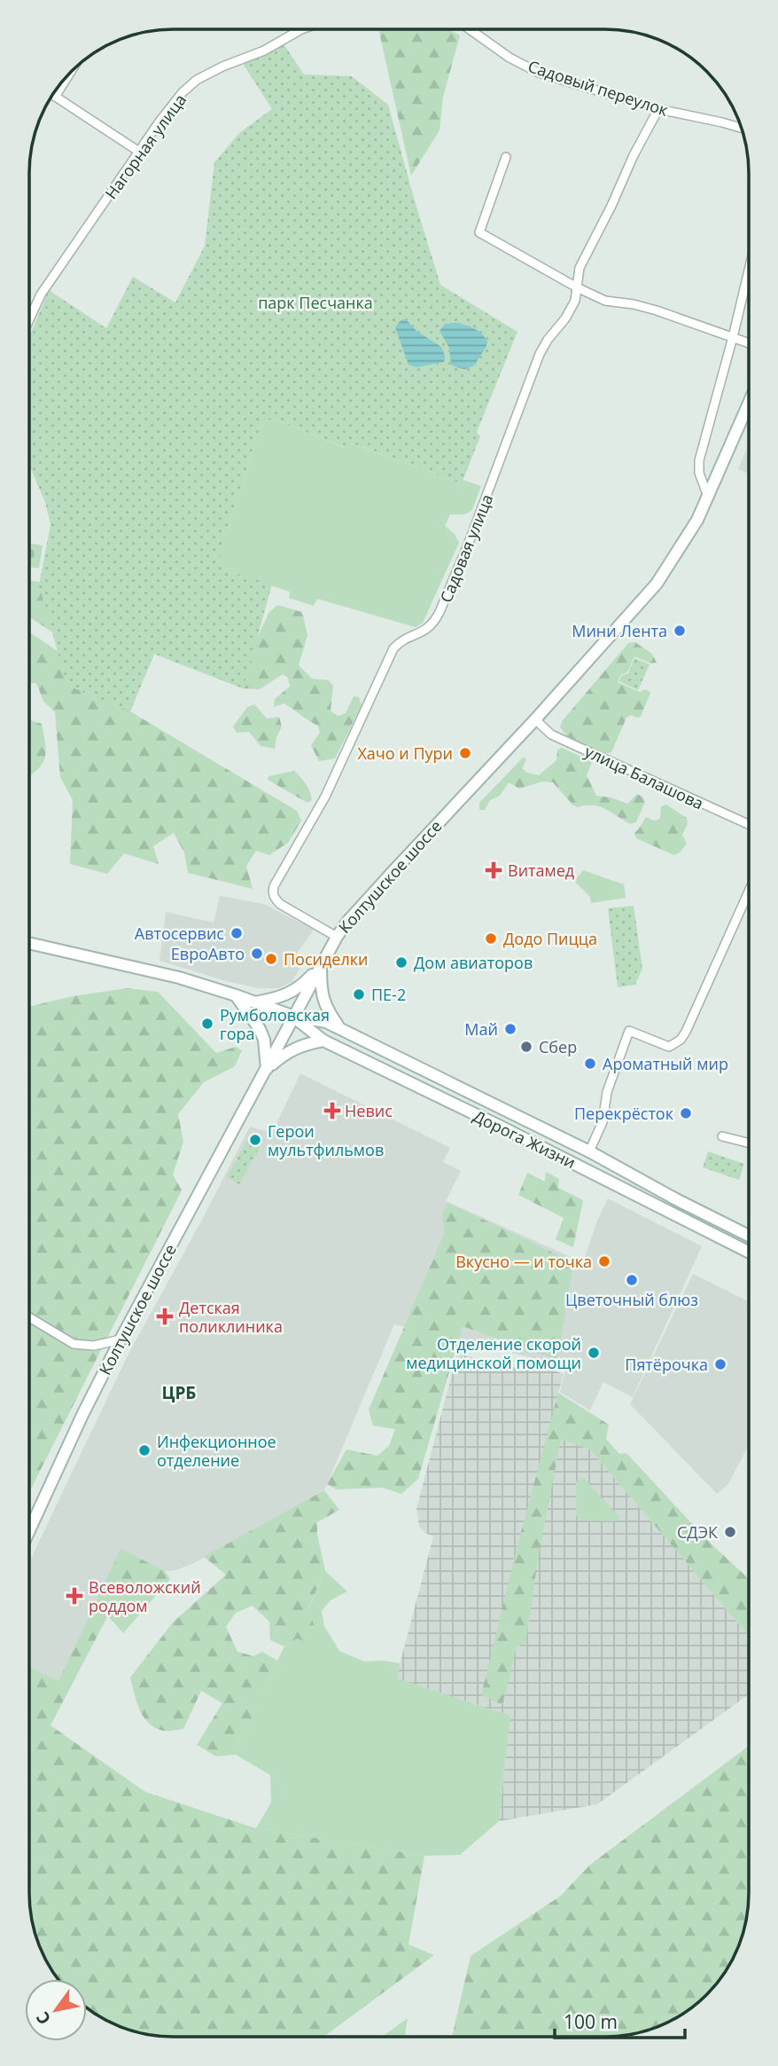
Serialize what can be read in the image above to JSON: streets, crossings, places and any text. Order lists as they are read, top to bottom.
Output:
{
  "streets": {
    "main road": ["Колтушское шоссе", "Дорога Жизни"],
    "street": [
      "Садовый переулок",
      "Нагорная улица",
      "Садовая улица",
      "улица Балашова"
    ]
  },
  "crossings": [
    ["Садовый переулок", "Садовая улица"],
    ["Садовая улица", "Колтушское шоссе"],
    ["улица Балашова", "Колтушское шоссе"],
    ["Колтушское шоссе", "Дорога Жизни"]
  ],
  "districts": ["ЦРБ"],
  "parks": ["парк Песчанка"],
  "places": {
    "other": [
      "Мини Лента",
      "Хачо и Пури",
      "Автосервис",
      "Додо Пицца",
      "ЕвроАвто",
      "Посиделки",
      "Дом авиаторов",
      "ПЕ-2",
      "Румболовская гора",
      "Май",
      "Сбер",
      "Ароматный мир",
      "Перекрёсток",
      "Герои мультфильмов",
      "Вкусно — и точка",
      "Цветочный блюз",
      "Отделение скорой медицинской помощи",
      "Пятёрочка",
      "Инфекционное отделение",
      "СДЭК"
    ],
    "health": [
      "Витамед",
      "Невис",
      "Детская поликлиника",
      "Всеволожский роддом"
    ]
  },
  "scale_bar": "100 m",
  "north": "bottom left"
}
